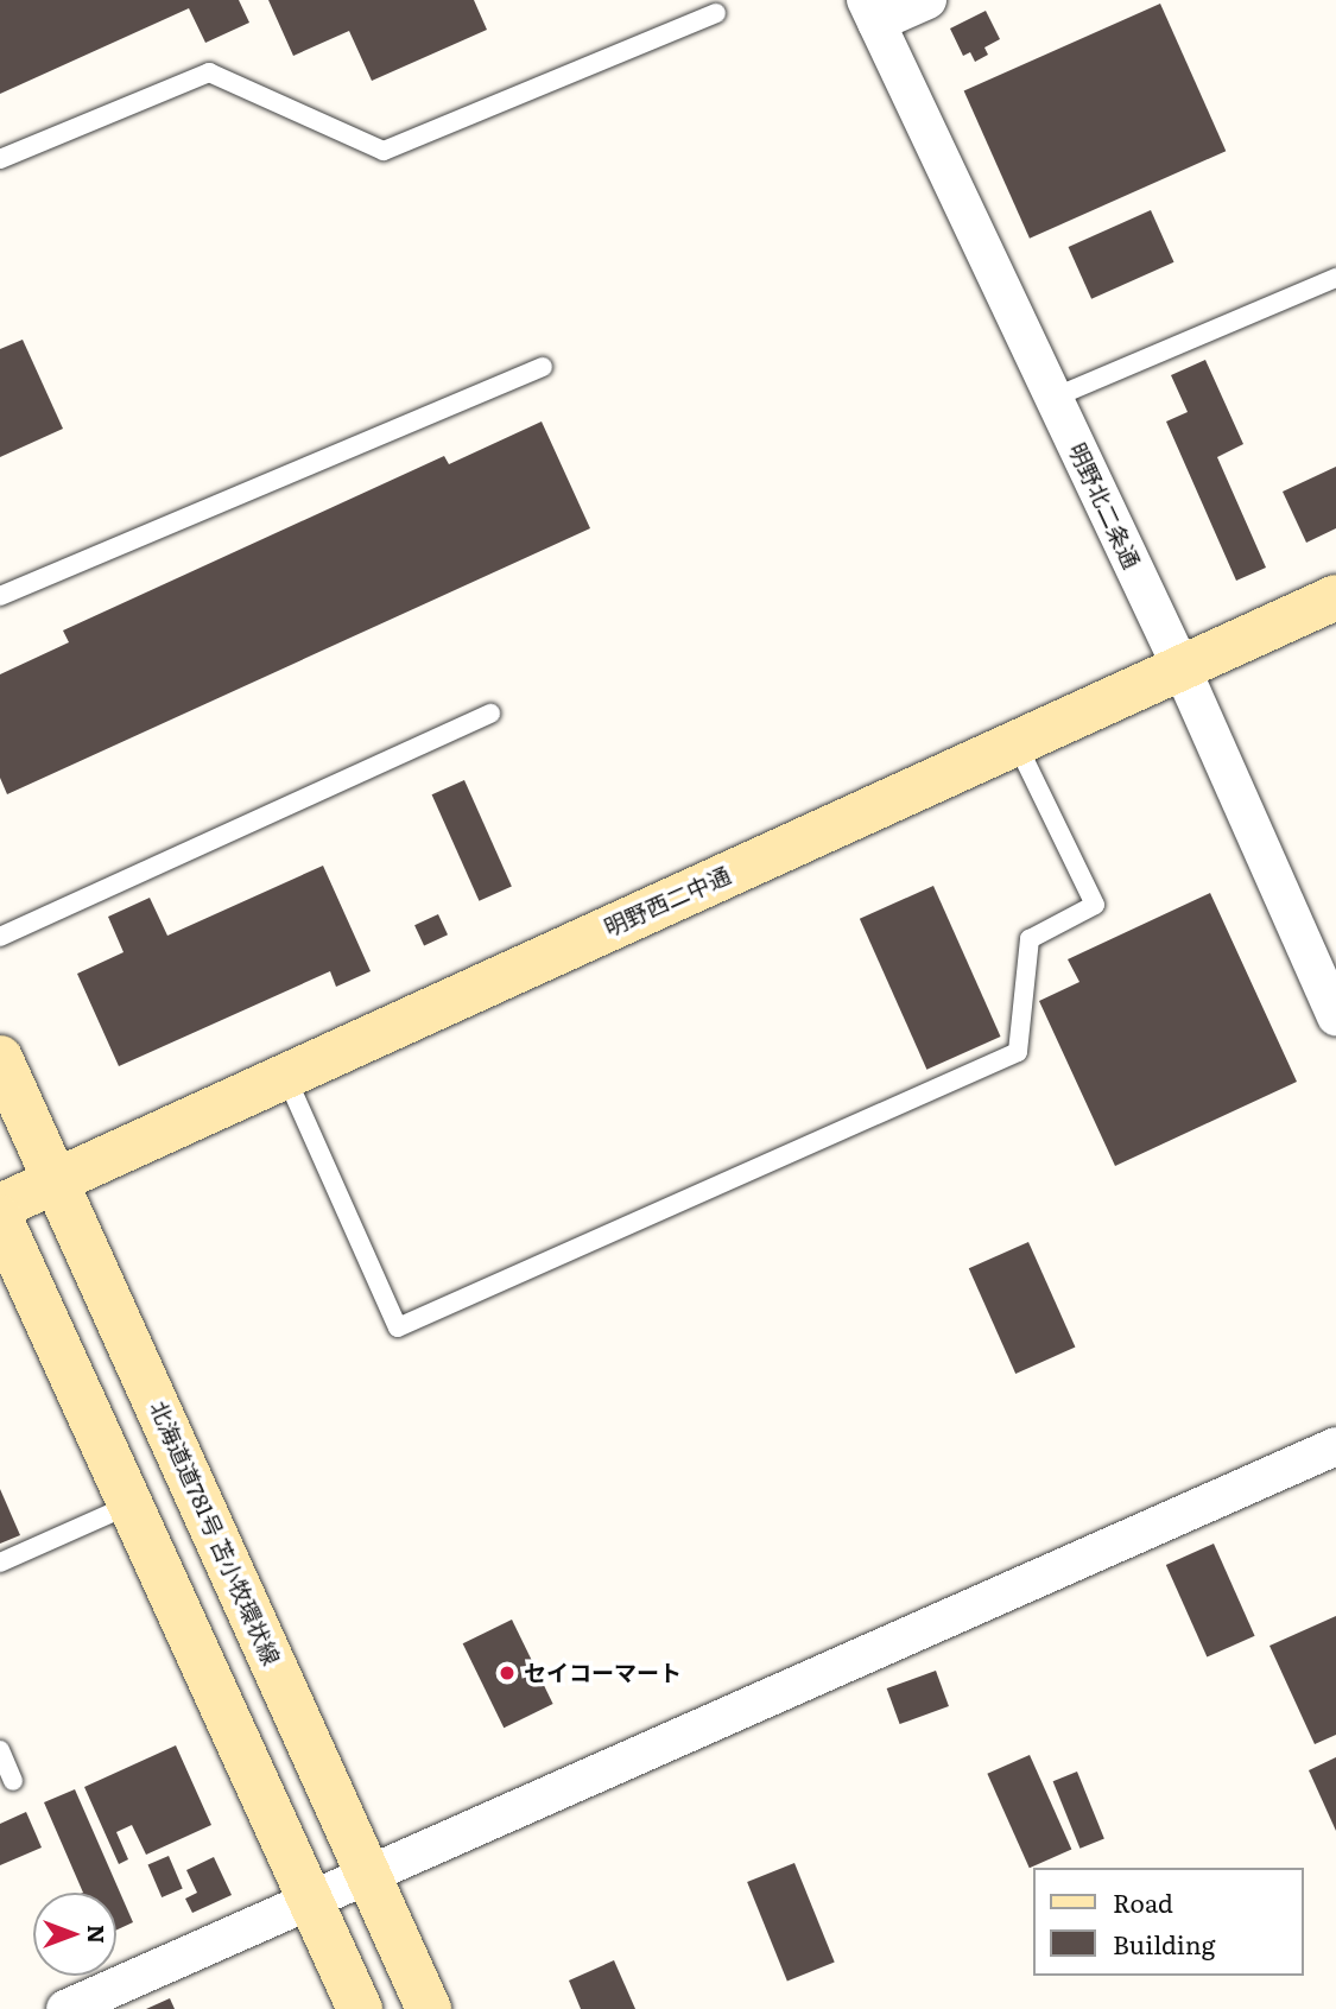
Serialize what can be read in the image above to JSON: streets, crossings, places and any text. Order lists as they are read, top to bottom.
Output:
{
  "streets": {
    "main road": ["明野西二中通", "北海道道781号 苫小牧環状線"],
    "street": ["明野北二条通"]
  },
  "crossings": [
    ["明野北二条通", "明野西二中通"],
    ["明野西二中通", "北海道道781号 苫小牧環状線"]
  ],
  "places": ["セイコーマート"],
  "legend": ["Road", "Building"],
  "north": "right"
}
